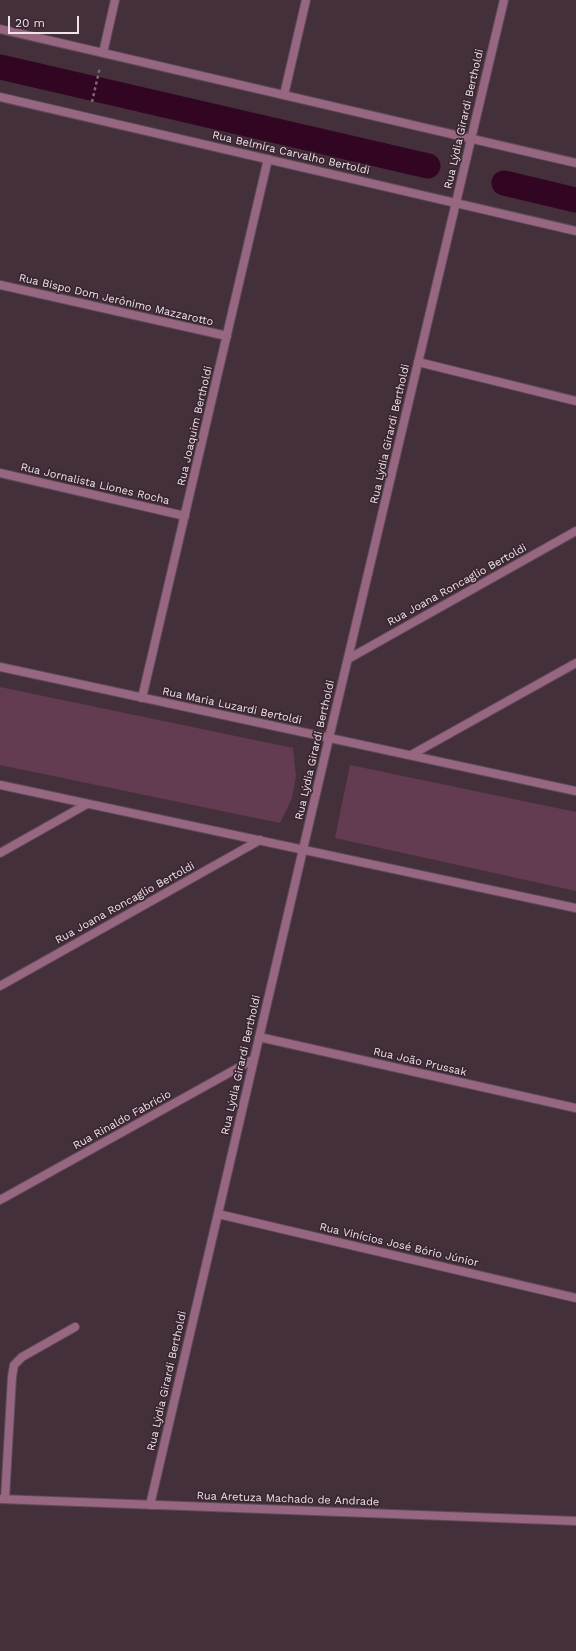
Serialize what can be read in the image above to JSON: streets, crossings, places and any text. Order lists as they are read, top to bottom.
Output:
{
  "streets": {
    "street": [
      "Rua Lýdia Girardi Bertholdi",
      "Rua Belmira Carvalho Bertoldi",
      "Rua Bispo Dom Jerônimo Mazzarotto",
      "Rua Joaquim Bertholdi",
      "Rua Jornalista Liones Rocha",
      "Rua Joana Roncaglio Bertoldi",
      "Rua Maria Luzardi Bertoldi",
      "Rua João Prussak",
      "Rua Rinaldo Fabrício",
      "Rua Vinícios José Bório Júnior",
      "Rua Aretuza Machado de Andrade"
    ]
  },
  "crossings": [
    ["Rua Lýdia Girardi Bertholdi", "Rua Belmira Carvalho Bertoldi"],
    ["Rua Lýdia Girardi Bertholdi", "Rua Joana Roncaglio Bertoldi"],
    ["Rua Lýdia Girardi Bertholdi", "Rua Maria Luzardi Bertoldi"],
    ["Rua Lýdia Girardi Bertholdi", "Rua João Prussak"],
    ["Rua Lýdia Girardi Bertholdi", "Rua Rinaldo Fabrício"],
    ["Rua Lýdia Girardi Bertholdi", "Rua Vinícios José Bório Júnior"],
    ["Rua Lýdia Girardi Bertholdi", "Rua Aretuza Machado de Andrade"],
    ["Rua Belmira Carvalho Bertoldi", "Rua Joaquim Bertholdi"],
    ["Rua Bispo Dom Jerônimo Mazzarotto", "Rua Joaquim Bertholdi"],
    ["Rua Joaquim Bertholdi", "Rua Jornalista Liones Rocha"],
    ["Rua Joaquim Bertholdi", "Rua Maria Luzardi Bertoldi"]
  ],
  "scale_bar": "20 m"
}
